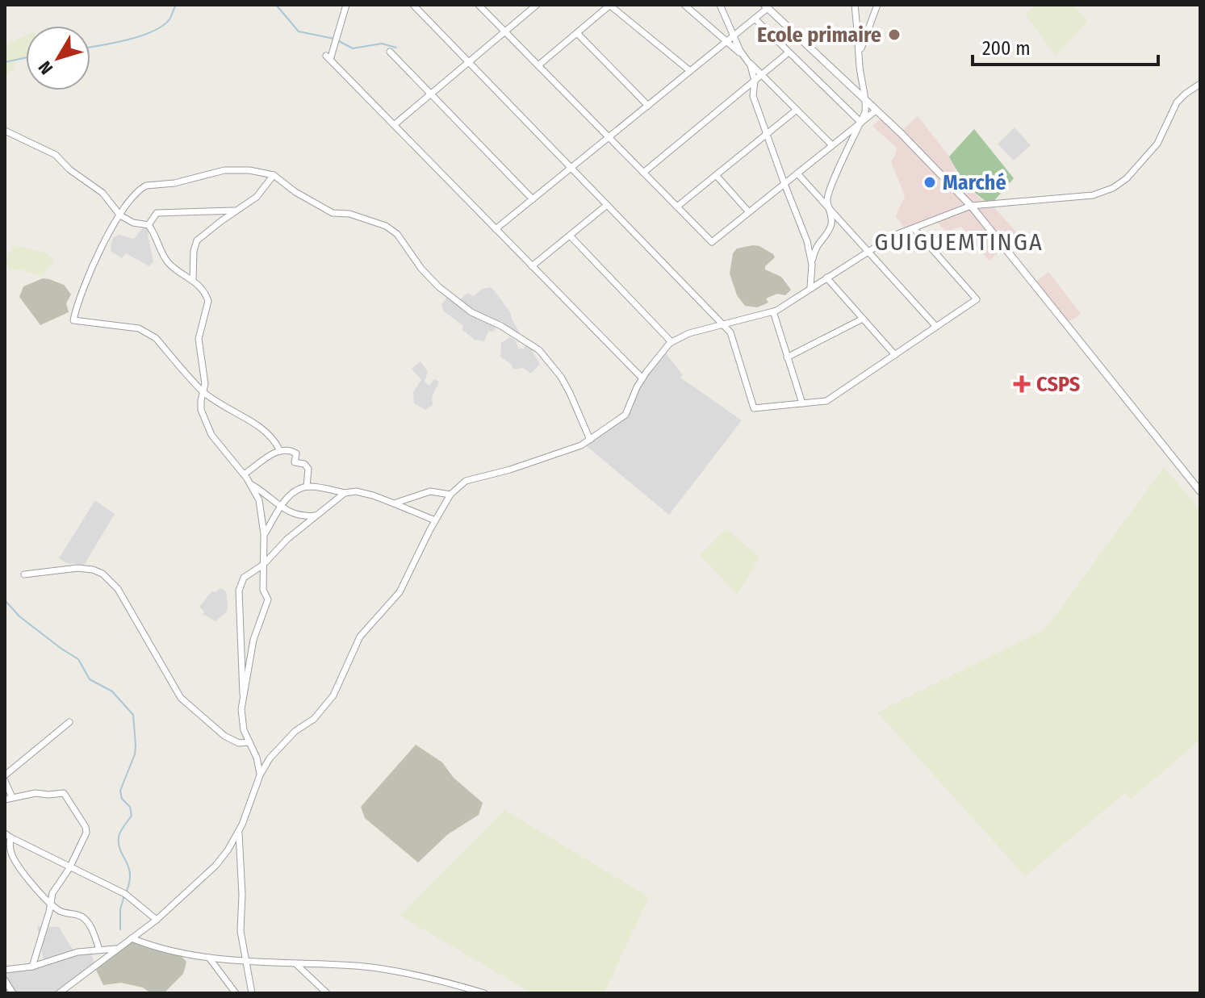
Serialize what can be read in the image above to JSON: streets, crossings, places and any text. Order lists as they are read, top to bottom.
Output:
{
  "districts": ["GUIGUEMTINGA"],
  "places": {
    "other": ["Ecole primaire", "Marché"],
    "health": ["CSPS"]
  },
  "scale_bar": "200 m",
  "north": "bottom left"
}
